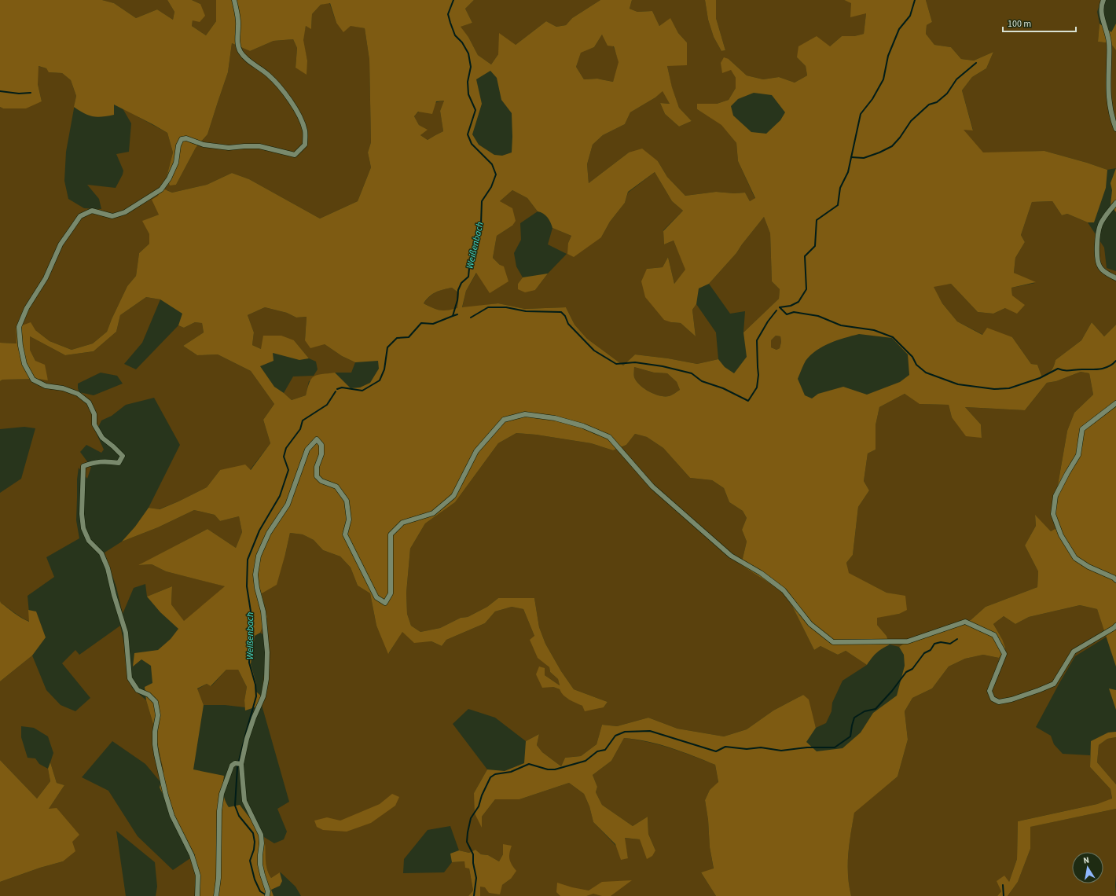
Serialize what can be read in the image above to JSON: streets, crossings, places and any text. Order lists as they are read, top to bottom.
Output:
{
  "water": ["Weißenbach"],
  "scale_bar": "100 m",
  "north": "top"
}
